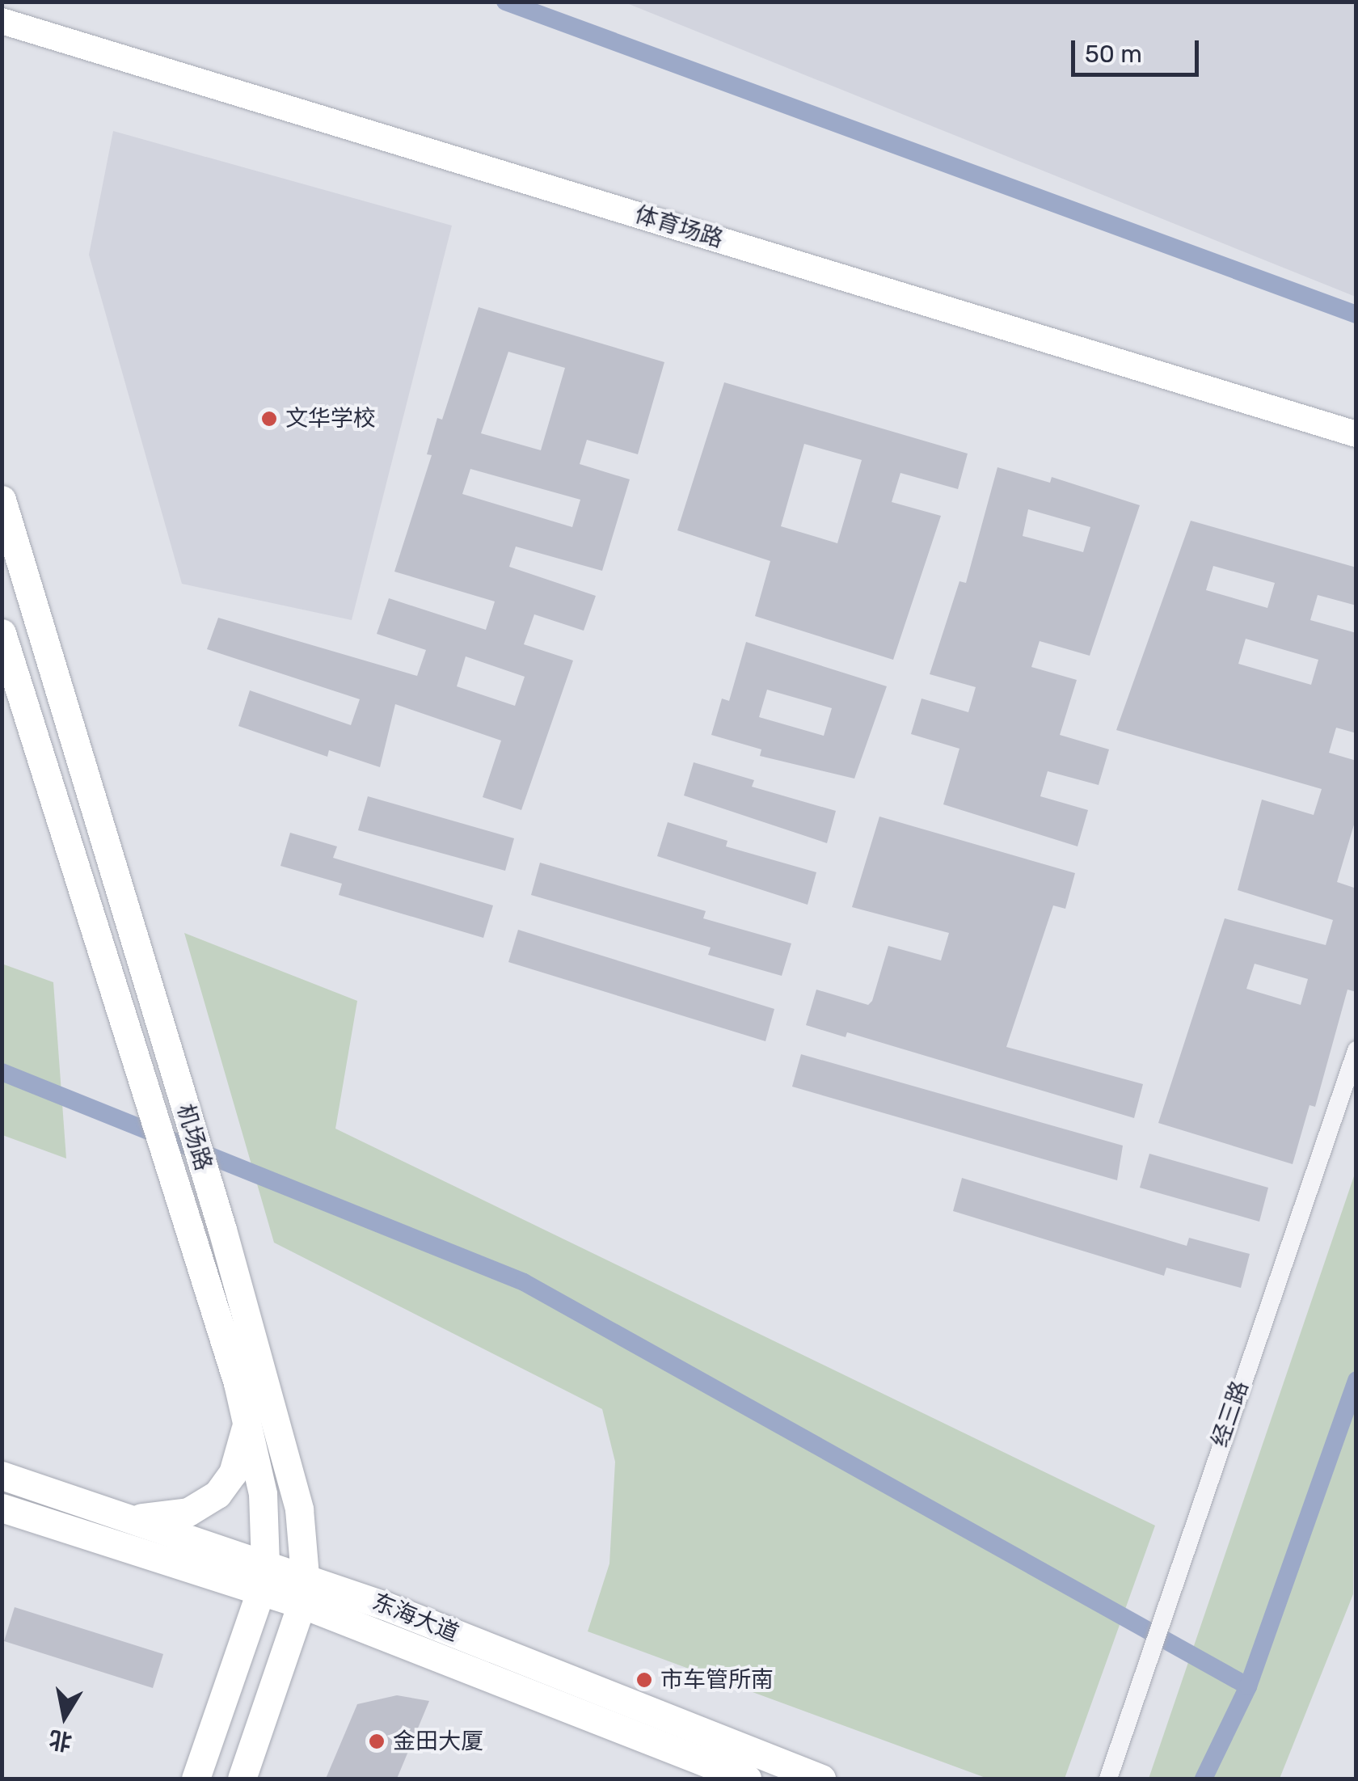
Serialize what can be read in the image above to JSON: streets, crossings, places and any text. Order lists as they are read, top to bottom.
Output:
{
  "streets": {
    "main road": ["体育场路", "机场路", "东海大道"],
    "street": ["经三路"]
  },
  "crossings": [
    ["机场路", "东海大道"]
  ],
  "places": ["文华学校", "市车管所南", "金田大厦"],
  "scale_bar": "50 m",
  "north": "bottom"
}
